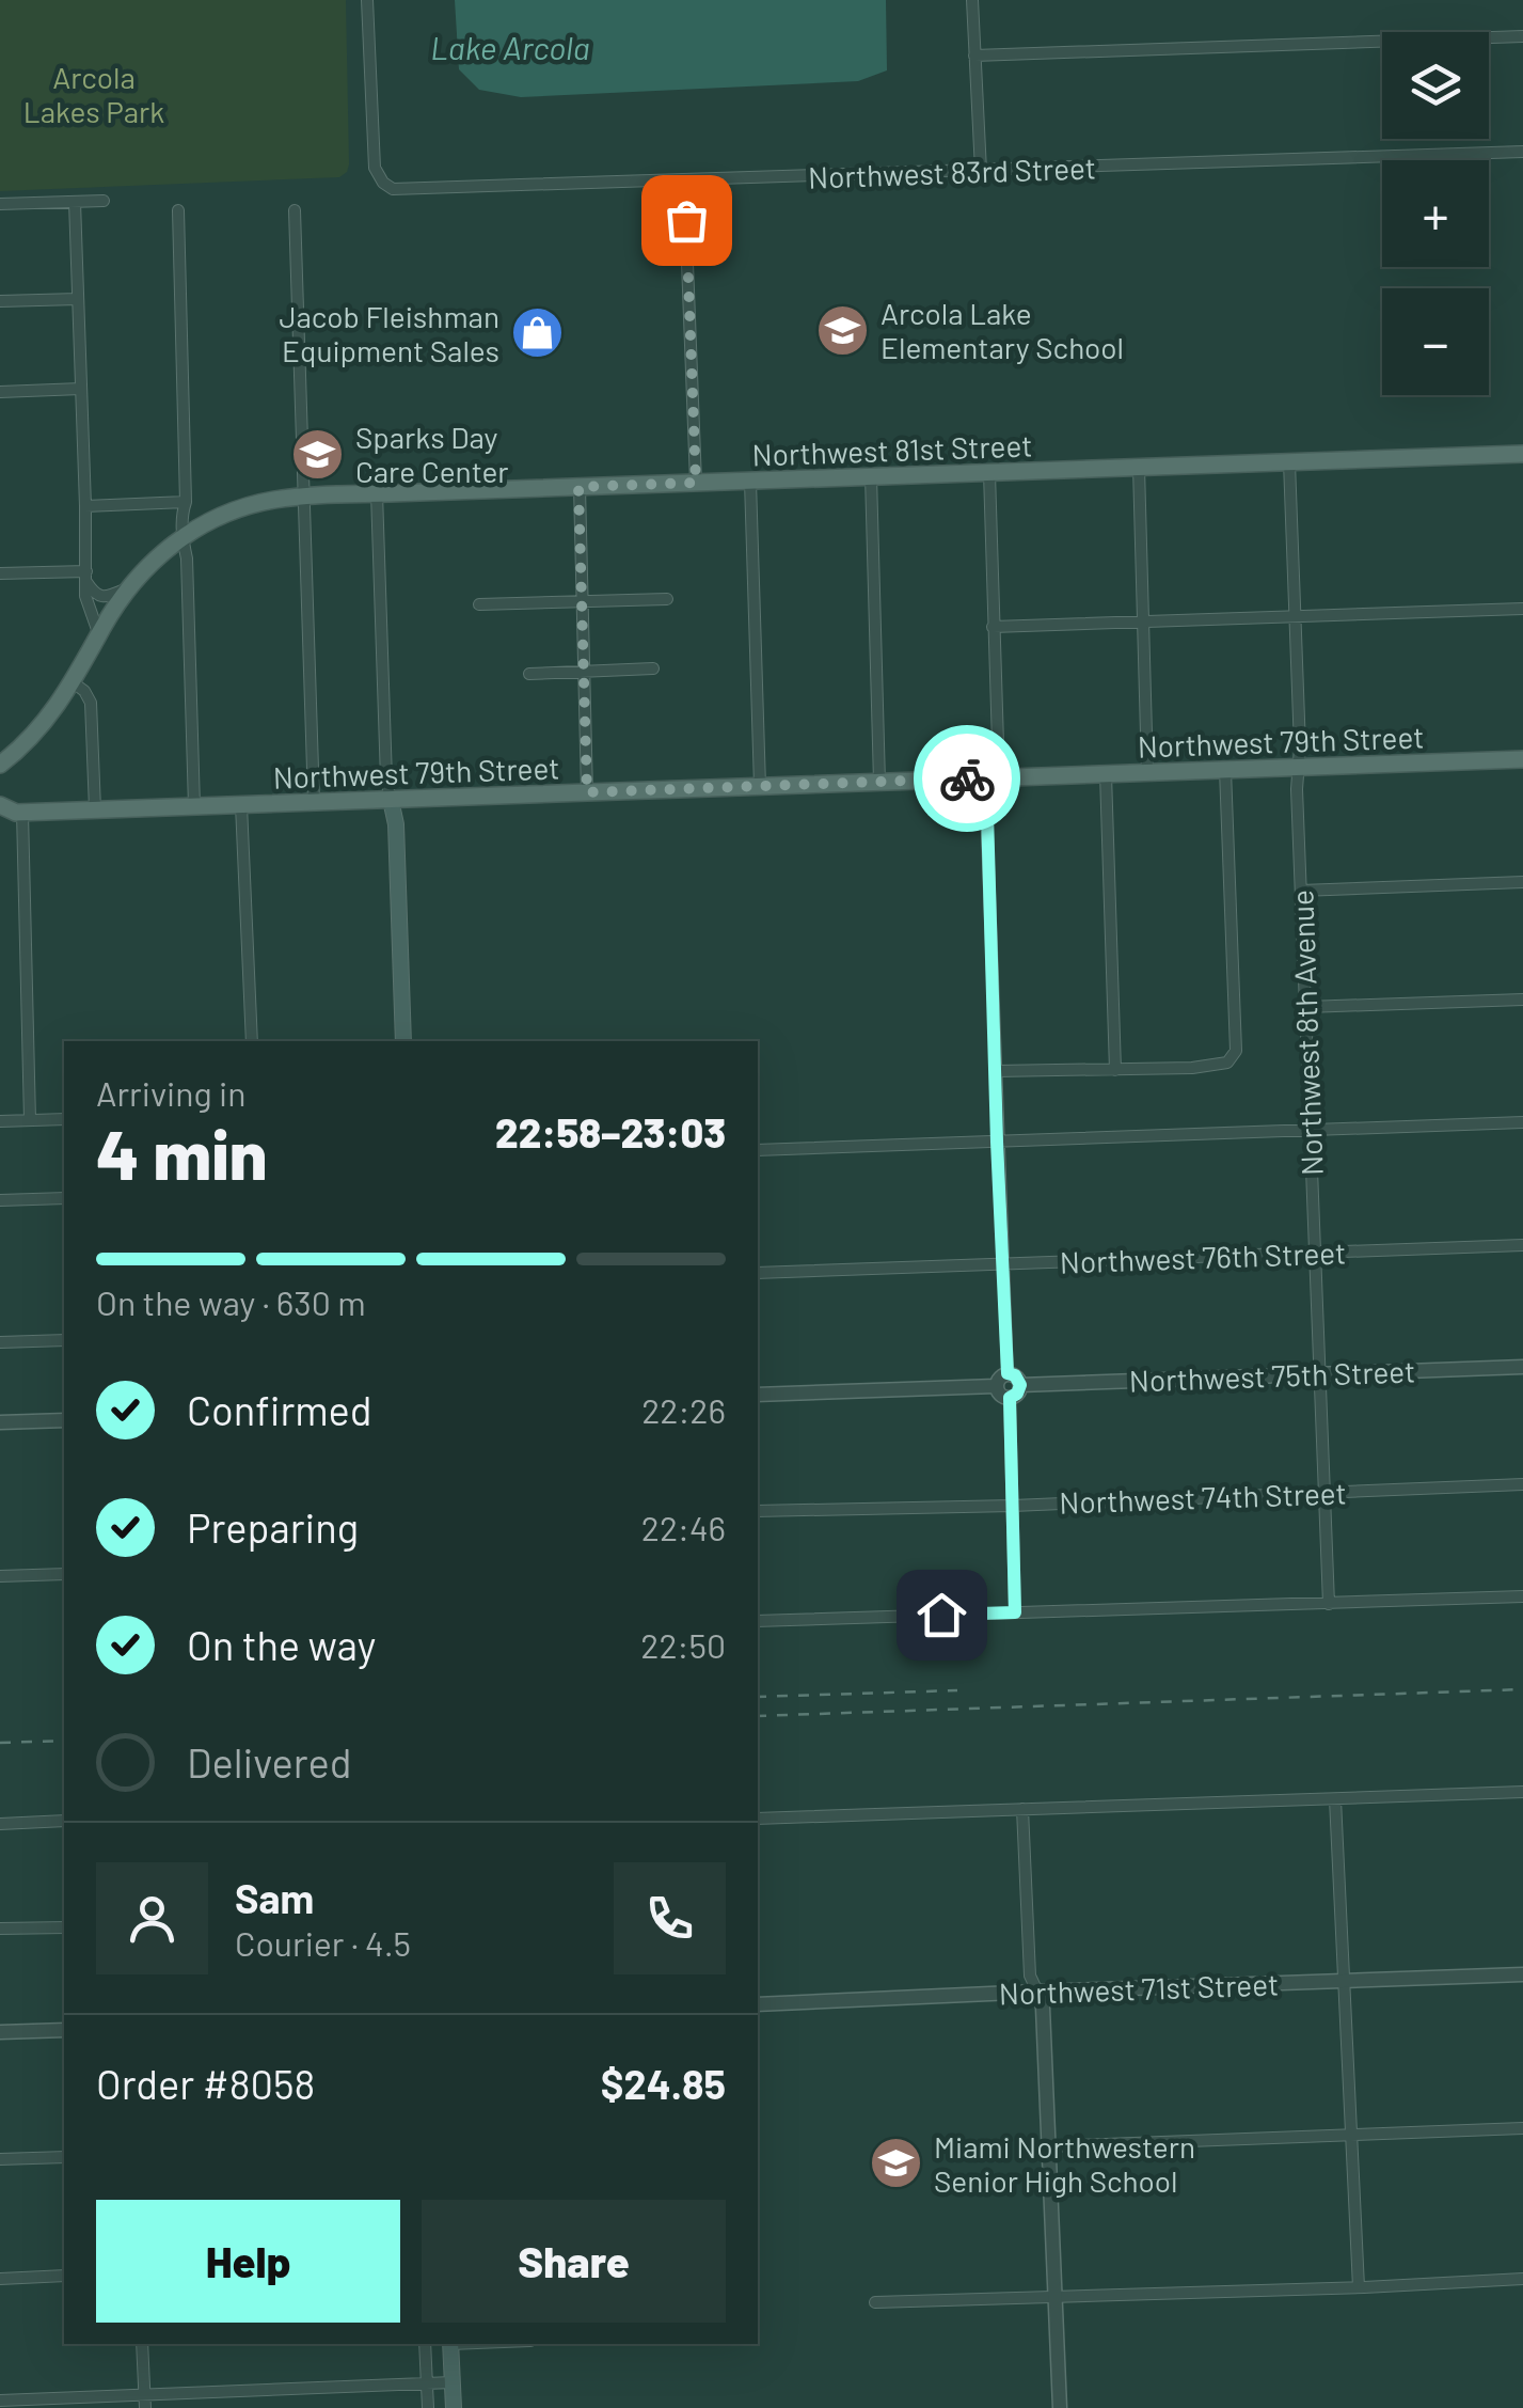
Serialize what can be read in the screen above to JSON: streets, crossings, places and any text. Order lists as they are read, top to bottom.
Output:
{
  "streets": {
    "main road": ["Northwest 81st Street", "Northwest 79th Street"],
    "street": [
      "Northwest 83rd Street",
      "Northwest 8th Avenue",
      "Northwest 76th Street",
      "Northwest 75th Street",
      "Northwest 74th Street",
      "Northwest 71st Street"
    ]
  },
  "crossings": [
    ["Northwest 81st Street", "Northwest 8th Avenue"],
    ["Northwest 79th Street", "Northwest 8th Avenue"],
    ["Northwest 8th Avenue", "Northwest 76th Street"],
    ["Northwest 8th Avenue", "Northwest 75th Street"],
    ["Northwest 8th Avenue", "Northwest 74th Street"]
  ],
  "water": ["Lake Arcola"],
  "parks": ["Arcola Lakes Park"],
  "places": {
    "school or university": ["Arcola Lake Elementary School", "Sparks Day Care Center", "Miami Northwestern Senior High School"],
    "shop": ["Jacob Fleishman Equipment Sales"]
  },
  "page": {
    "map_buttons": ["+", "−"],
    "heading": ["4 min", "Arriving in", "22:58–23:03"],
    "panel": [
      "Sam",
      "Courier · 4.5",
      "Order #8058",
      "$24.85"
    ],
    "bar": "On the way · 630 m",
    "list": [
      ["Confirmed", "22:26"],
      ["Preparing", "22:46"],
      ["On the way", "22:50"],
      "Delivered"
    ],
    "buttons": ["Help", "Share"]
  }
}
